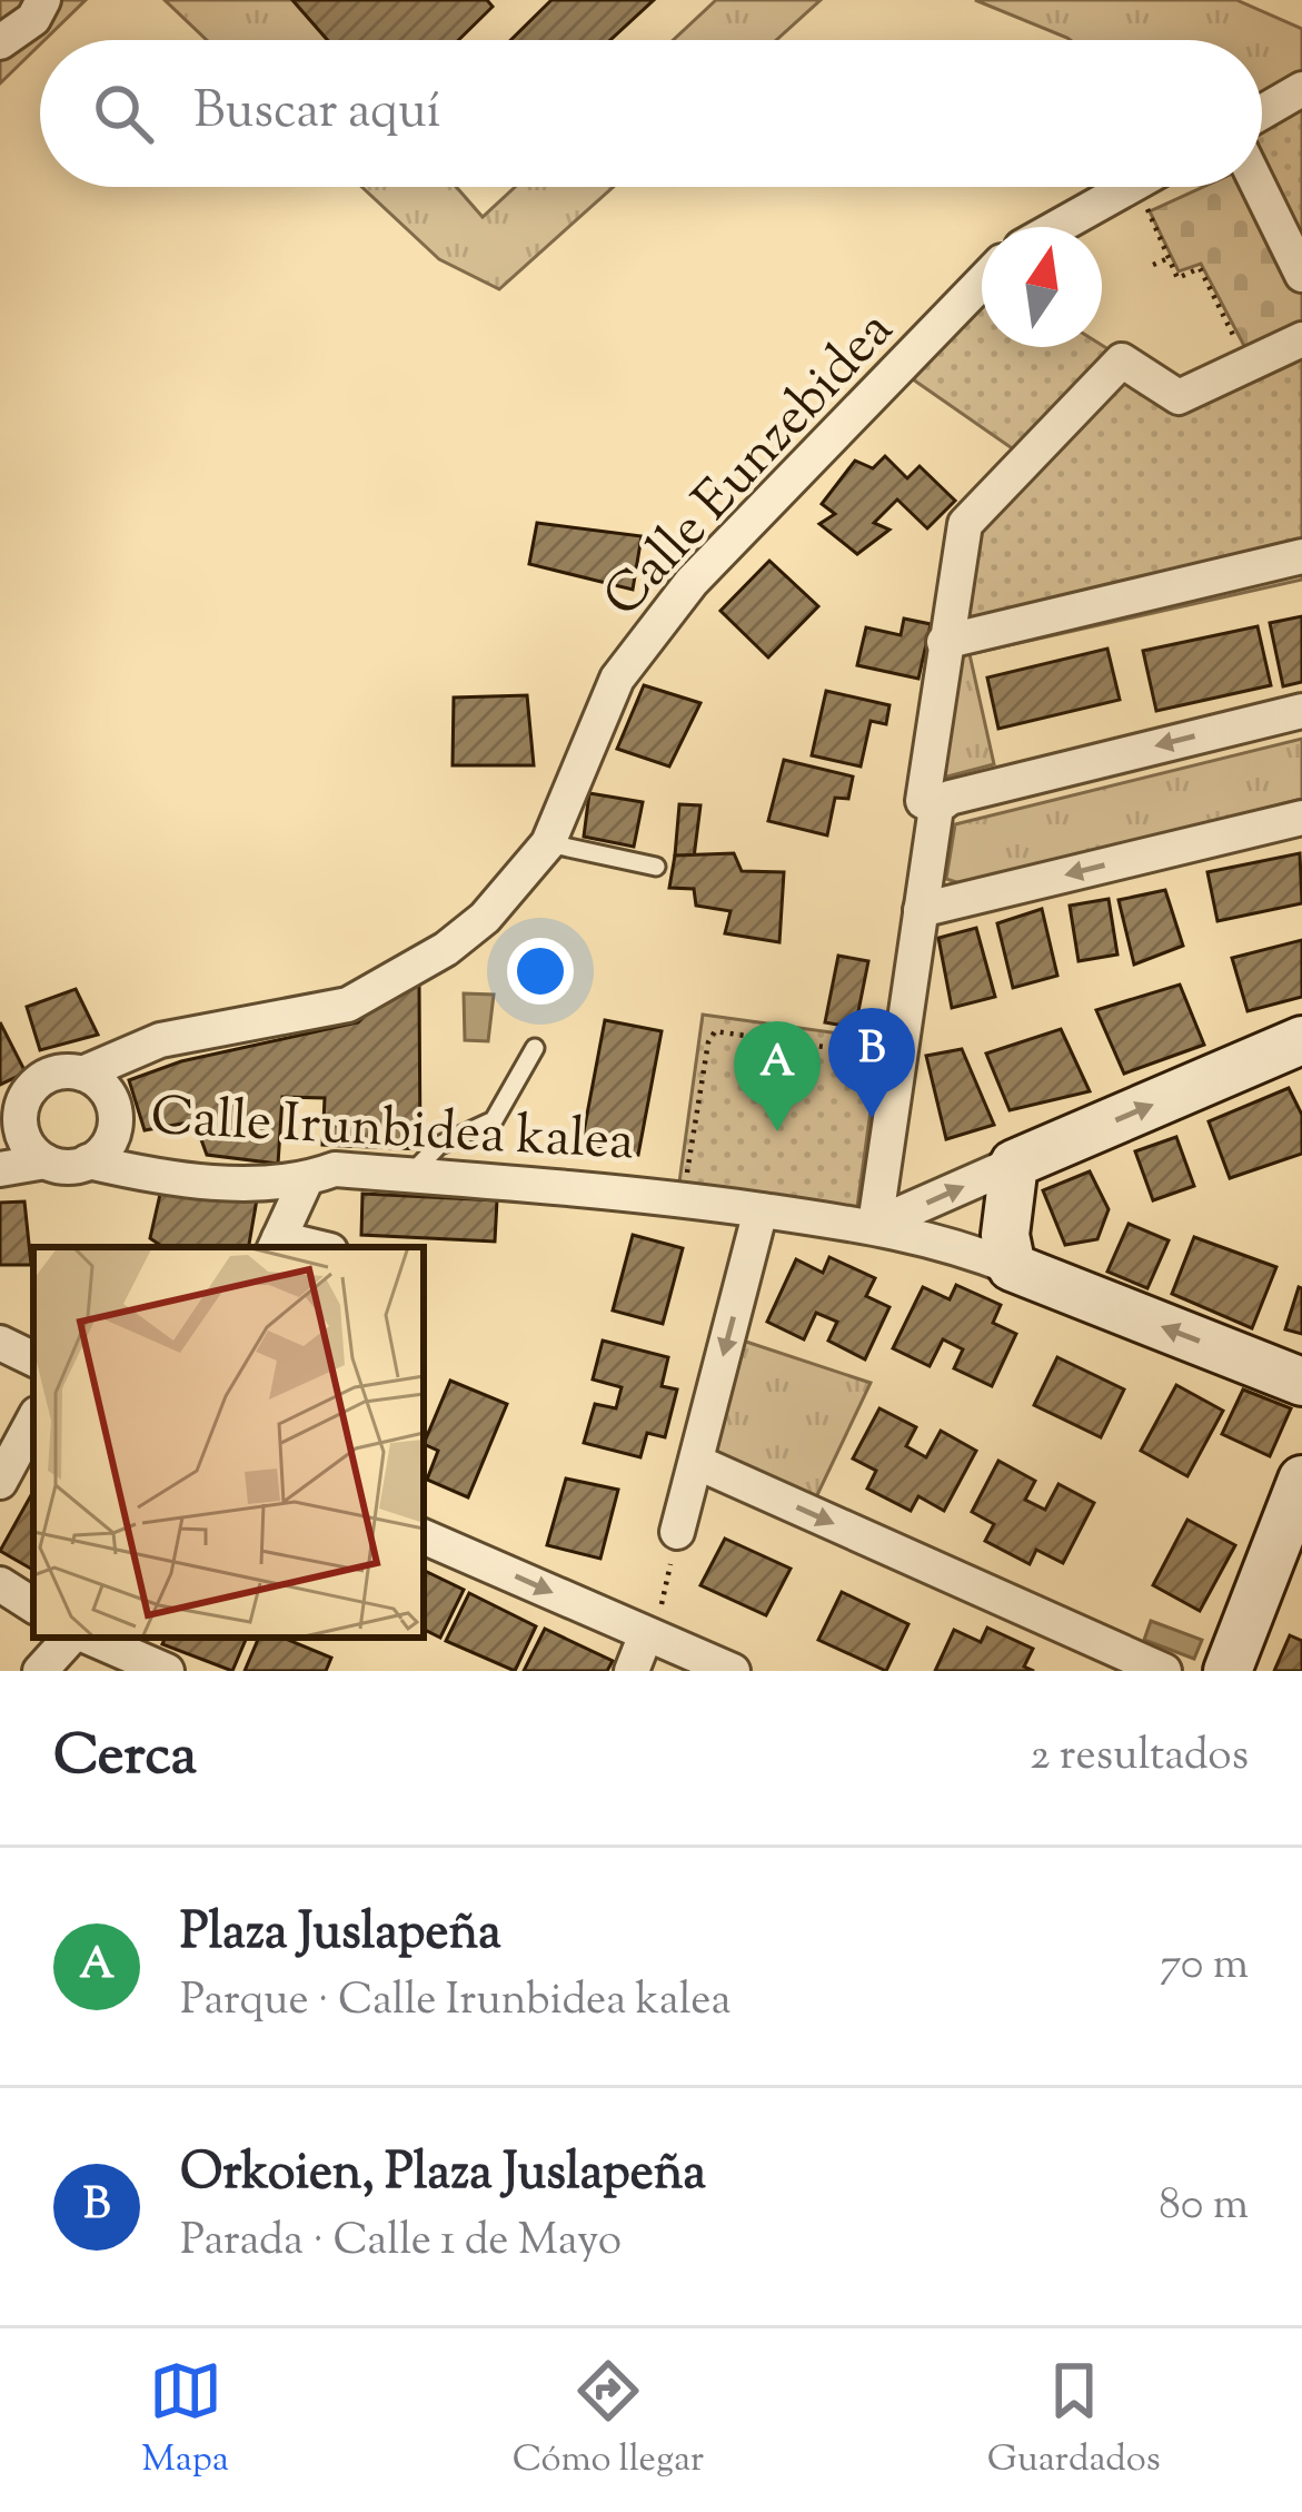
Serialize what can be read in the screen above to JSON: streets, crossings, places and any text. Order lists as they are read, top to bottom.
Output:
{
  "streets": {
    "street": ["Calle Eunzebidea", "Calle Irunbidea kalea"]
  },
  "crossings": [
    ["Calle Eunzebidea", "Calle Irunbidea kalea"]
  ],
  "north": "top",
  "page": {
    "search": "Buscar aquí",
    "pins": ["B", "A"],
    "heading": ["Cerca", "2 resultados"],
    "list": [
      {
        "mark": "A",
        "name": "Plaza Juslapeña",
        "note": "Parque · Calle Irunbidea kalea",
        "value": "70 m"
      },
      {
        "mark": "B",
        "name": "Orkoien, Plaza Juslapeña",
        "note": "Parada · Calle 1 de Mayo",
        "value": "80 m"
      }
    ],
    "nav": ["Mapa", "Cómo llegar", "Guardados"]
  }
}
